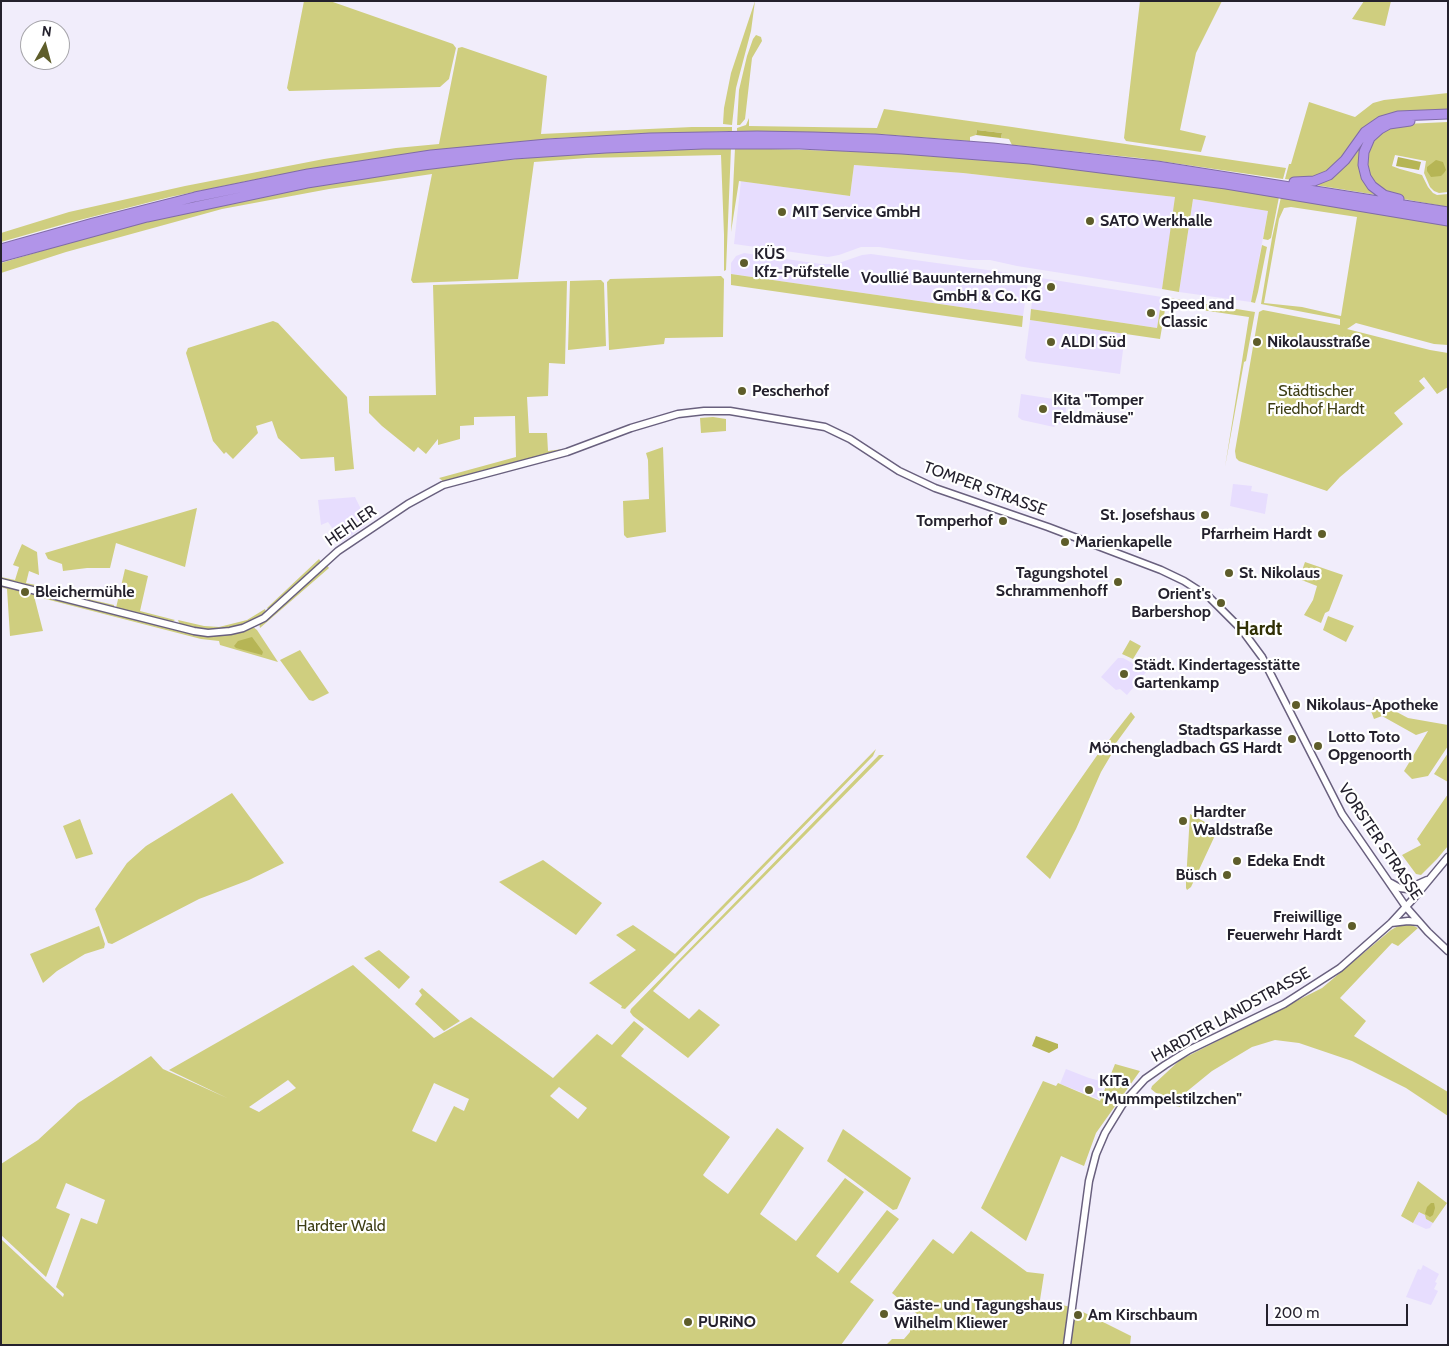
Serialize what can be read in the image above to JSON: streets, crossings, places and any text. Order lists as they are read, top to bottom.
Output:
{
  "streets": {
    "main road": [
      "TOMPER STRASSE",
      "HEHLER",
      "VORSTER STRASSE",
      "HARDTER LANDSTRASSE"
    ]
  },
  "crossings": [
    ["TOMPER STRASSE", "HEHLER"],
    ["TOMPER STRASSE", "VORSTER STRASSE"],
    ["VORSTER STRASSE", "HARDTER LANDSTRASSE"]
  ],
  "districts": ["Hardt"],
  "parks": ["Städtischer Friedhof Hardt", "Hardter Wald"],
  "places": [
    "MIT Service GmbH",
    "SATO Werkhalle",
    "KÜS Kfz-Prüfstelle",
    "Voullié Bauunternehmung GmbH & Co. KG",
    "Speed and Classic",
    "ALDI Süd",
    "Nikolausstraße",
    "Pescherhof",
    "Kita \"Tomper Feldmäuse\"",
    "St. Josefshaus",
    "Tomperhof",
    "Pfarrheim Hardt",
    "Marienkapelle",
    "St. Nikolaus",
    "Tagungshotel Schrammenhoff",
    "Bleichermühle",
    "Orient's Barbershop",
    "Städt. Kindertagesstätte Gartenkamp",
    "Nikolaus-Apotheke",
    "Stadtsparkasse Mönchengladbach GS Hardt",
    "Lotto Toto Opgenoorth",
    "Hardter Waldstraße",
    "Edeka Endt",
    "Büsch",
    "Freiwillige Feuerwehr Hardt",
    "KiTa \"Mummpelstilzchen\"",
    "Gäste- und Tagungshaus Wilhelm Kliewer",
    "Am Kirschbaum",
    "PURiNO"
  ],
  "scale_bar": "200 m",
  "north": "top"
}
